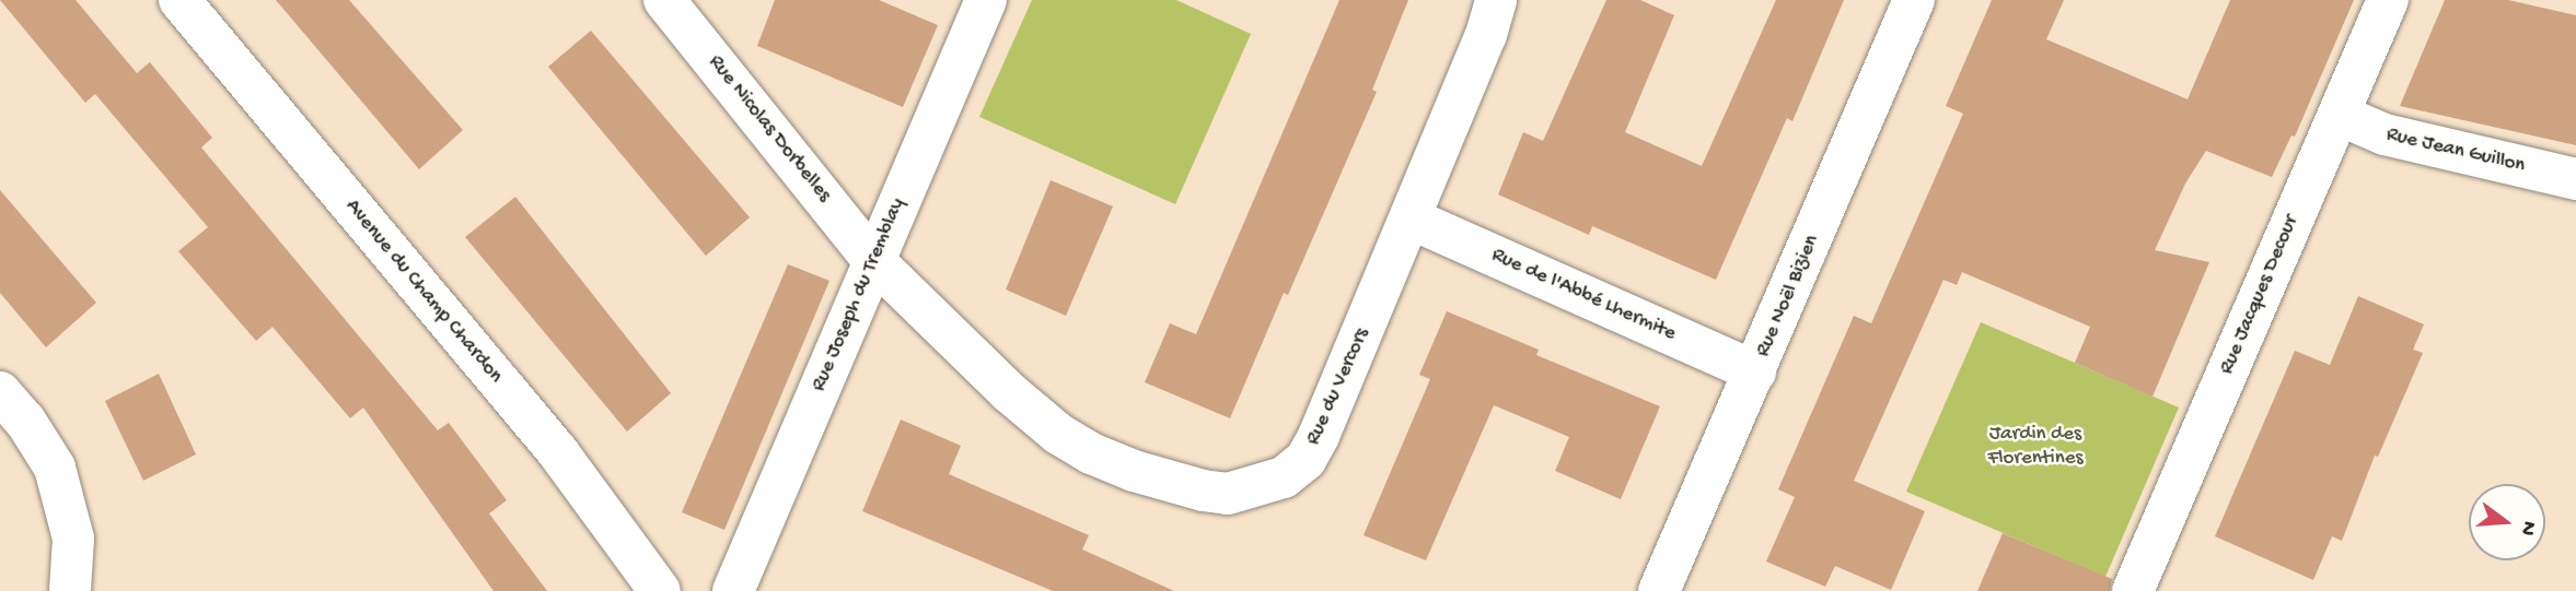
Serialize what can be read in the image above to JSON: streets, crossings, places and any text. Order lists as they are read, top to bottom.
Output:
{
  "streets": {
    "street": [
      "Rue Nicolas Dorbelles",
      "Rue Jean Guillon",
      "Avenue du Champ Chardon",
      "Rue Joseph du Tremblay",
      "Rue de l'Abbé Lhermite",
      "Rue Jacques Decour",
      "Rue Noël Bizien",
      "Rue du Vercors"
    ]
  },
  "crossings": [
    ["Rue Nicolas Dorbelles", "Rue Joseph du Tremblay"],
    ["Rue Nicolas Dorbelles", "Rue du Vercors"],
    ["Rue Jean Guillon", "Rue Jacques Decour"],
    ["Rue Joseph du Tremblay", "Rue du Vercors"],
    ["Rue de l'Abbé Lhermite", "Rue Noël Bizien"],
    ["Rue de l'Abbé Lhermite", "Rue du Vercors"]
  ],
  "parks": ["Jardin des Florentines"],
  "north": "right"
}
